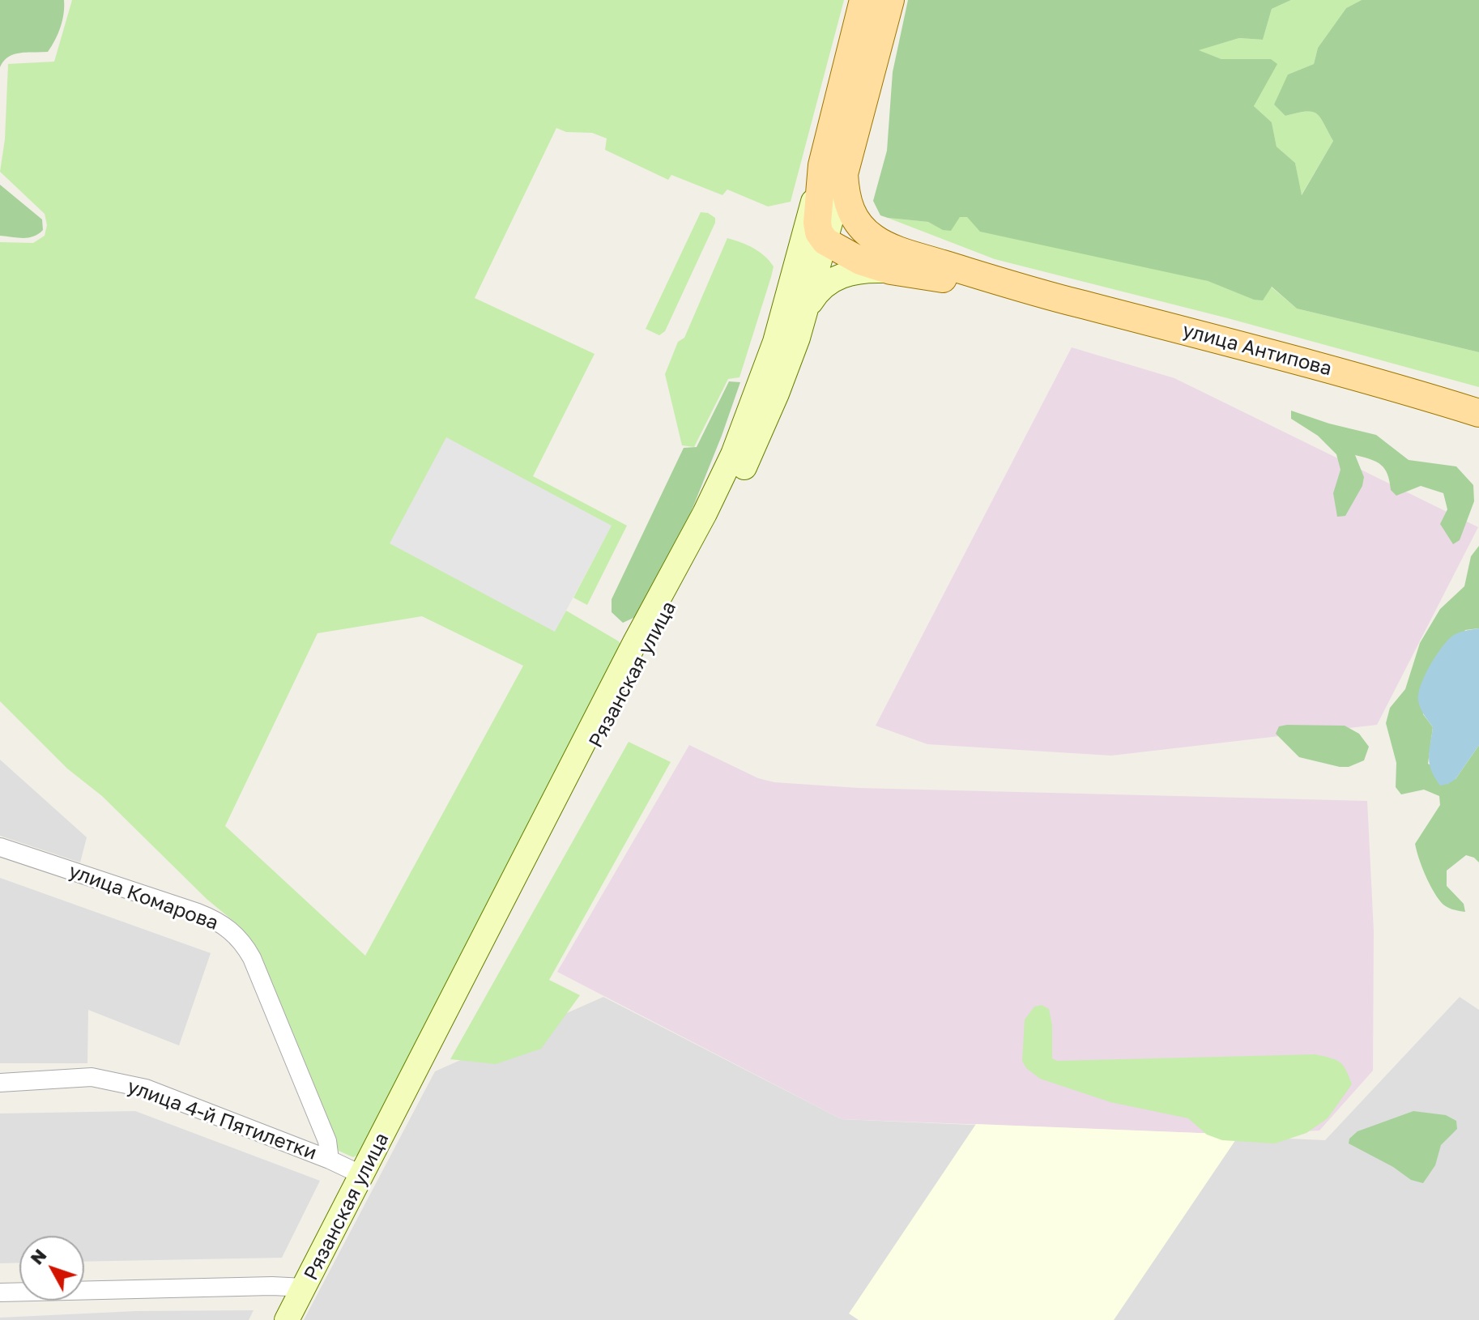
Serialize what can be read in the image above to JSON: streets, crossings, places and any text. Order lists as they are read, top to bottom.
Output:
{
  "streets": {
    "main road": ["улица Антипова", "Рязанская улица"],
    "street": ["улица Комарова", "улица 4-й Пятилетки"]
  },
  "crossings": [
    ["улица Антипова", "Рязанская улица"],
    ["Рязанская улица", "улица 4-й Пятилетки"],
    ["улица Комарова", "улица 4-й Пятилетки"]
  ],
  "north": "top left"
}
